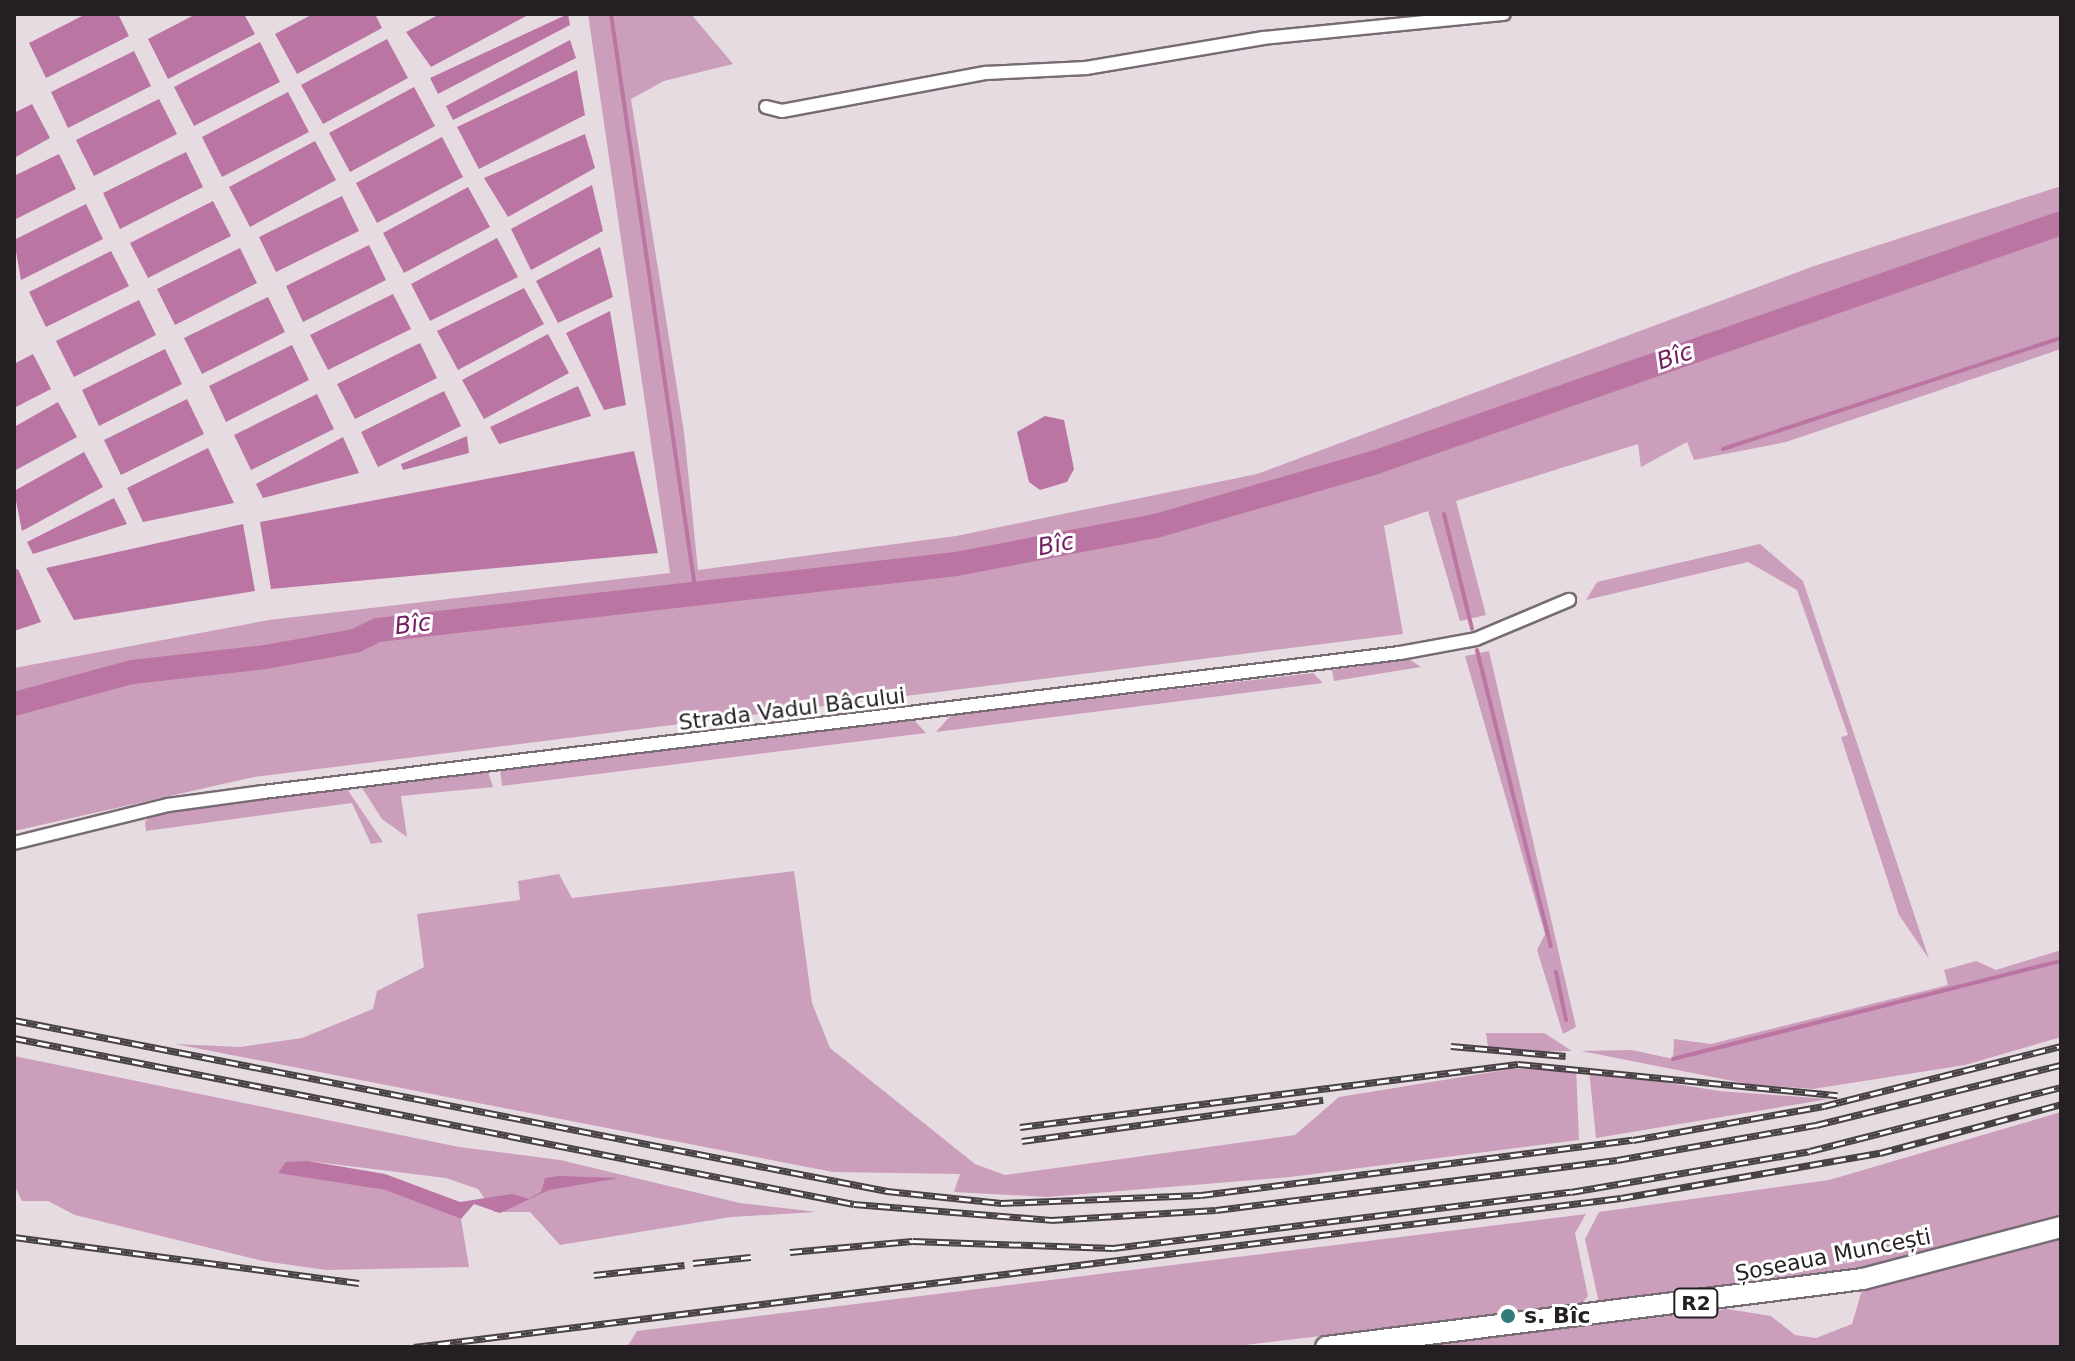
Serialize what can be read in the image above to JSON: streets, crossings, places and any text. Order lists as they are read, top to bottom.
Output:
{
  "streets": {
    "main road": ["Șoseaua Muncești", "R2"],
    "street": ["Strada Vadul Bâcului"]
  },
  "water": ["Bîc"],
  "places": ["s. Bîc"]
}
